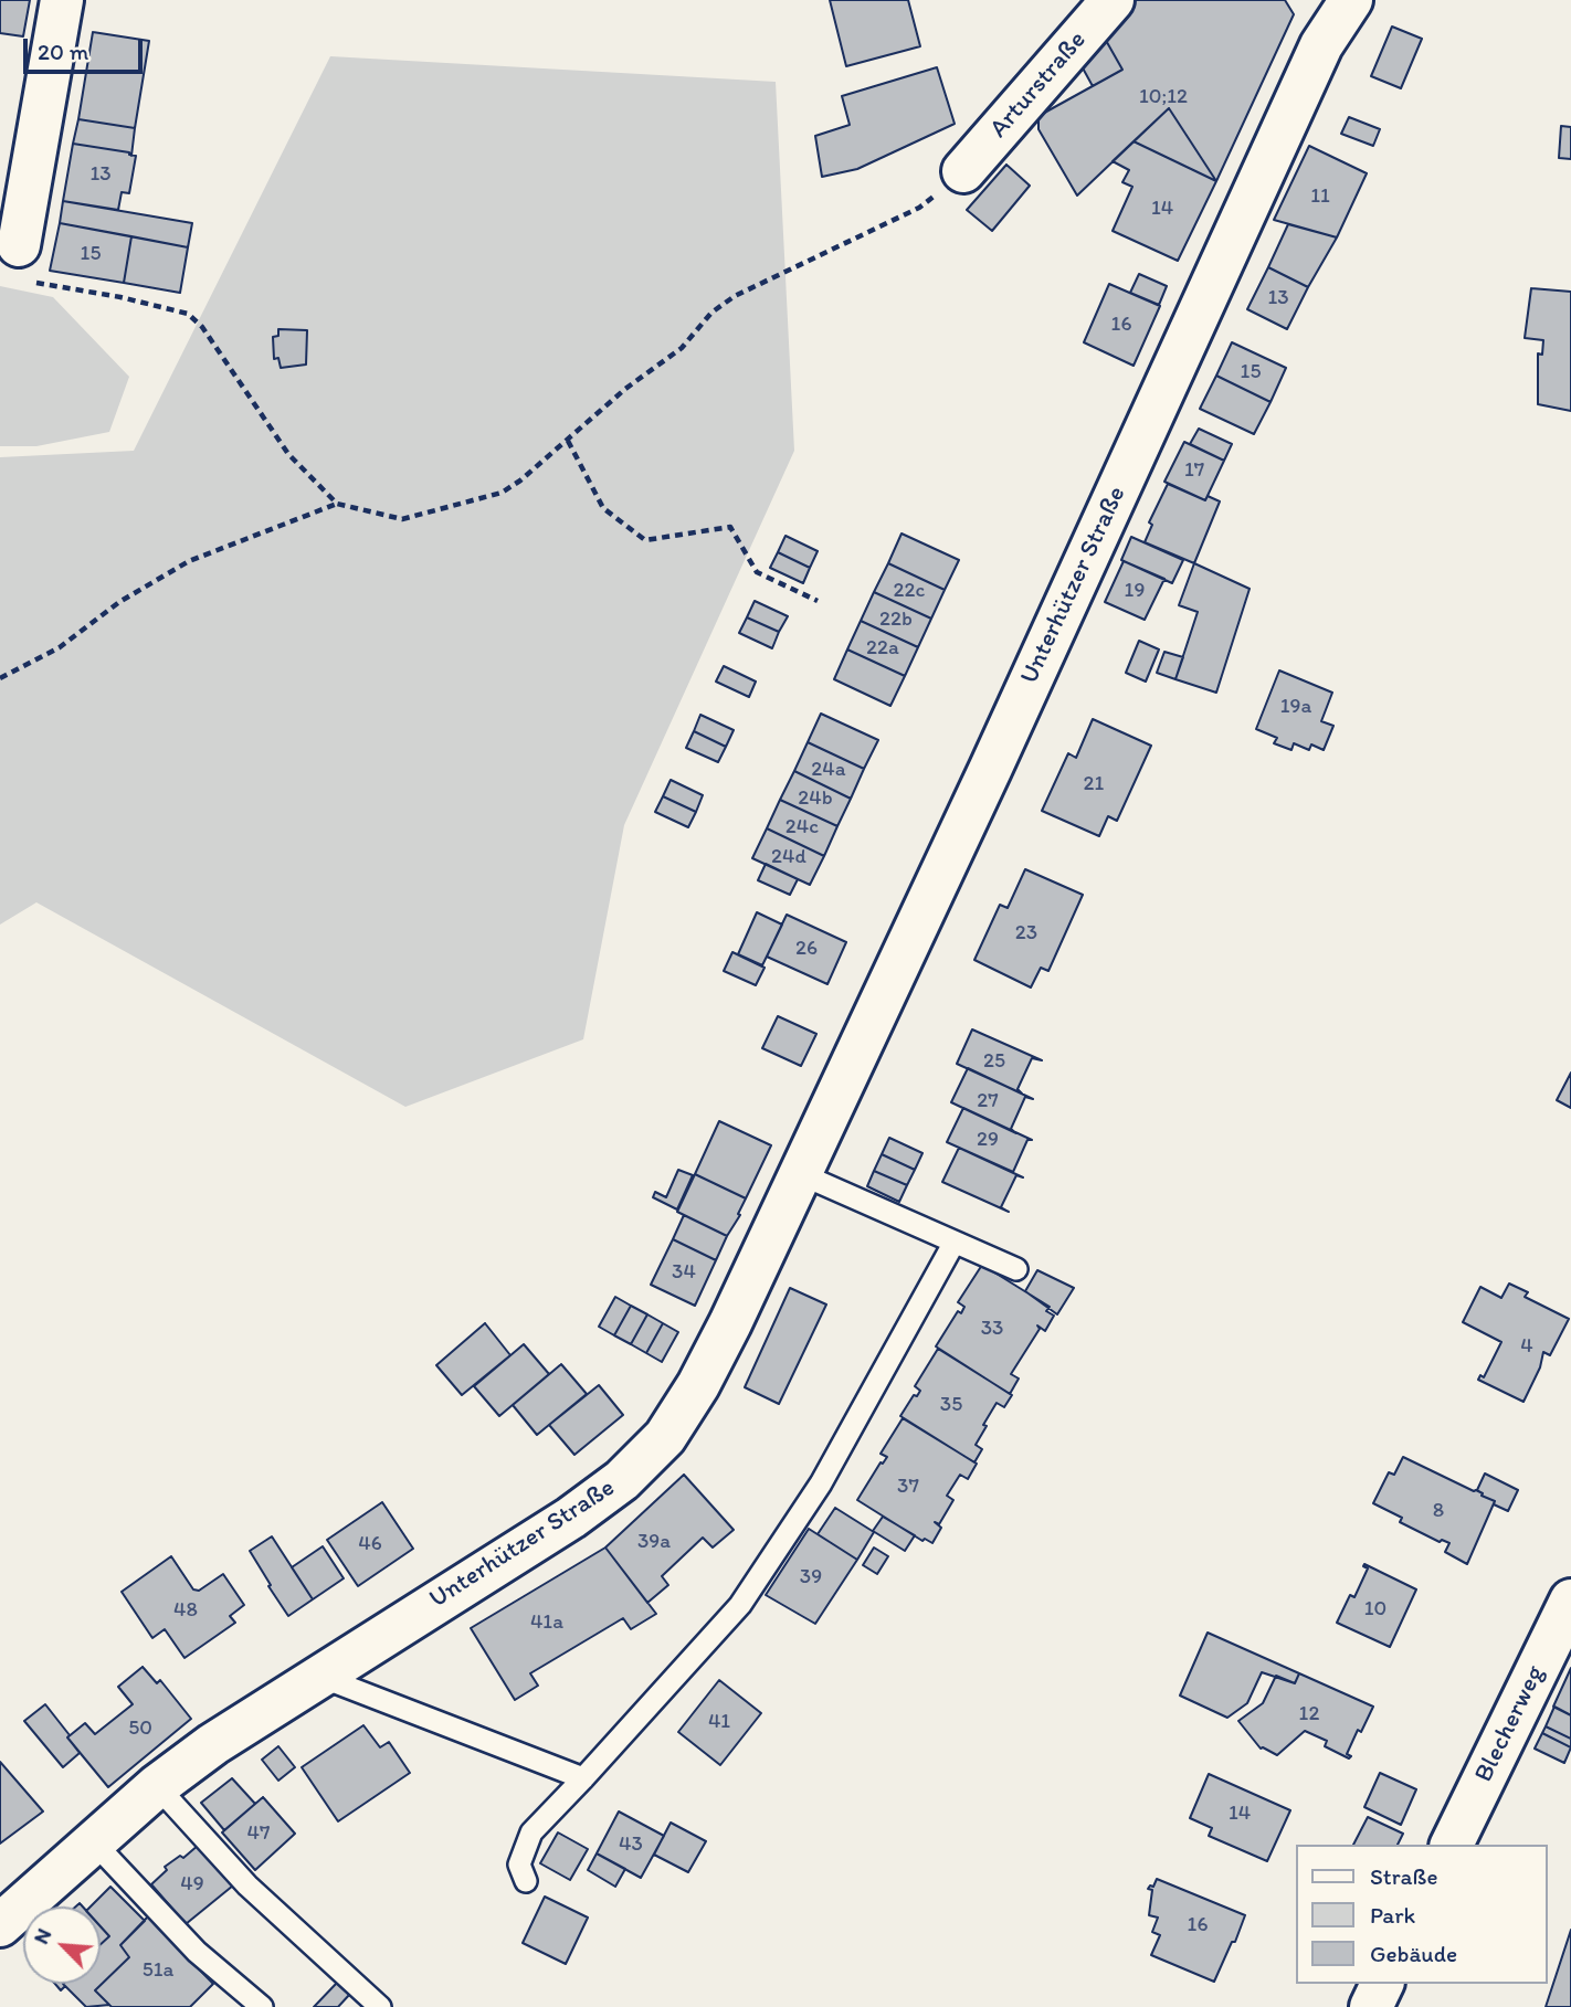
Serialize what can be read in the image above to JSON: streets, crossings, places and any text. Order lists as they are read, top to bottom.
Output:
{
  "streets": {
    "street": ["Arturstraße", "Unterhützer Straße", "Blecherweg"]
  },
  "house_numbers": [
    "10;12",
    "13",
    "11",
    "14",
    "15",
    "13",
    "16",
    "15",
    "17",
    "22c",
    "19",
    "22b",
    "22a",
    "19a",
    "24a",
    "21",
    "24b",
    "24c",
    "24d",
    "23",
    "26",
    "25",
    "27",
    "29",
    "34",
    "33",
    "4",
    "35",
    "37",
    "8",
    "39a",
    "46",
    "39",
    "10",
    "48",
    "41a",
    "12",
    "41",
    "50",
    "14",
    "47",
    "43",
    "49",
    "16",
    "51a"
  ],
  "legend": ["Straße", "Park", "Gebäude"],
  "scale_bar": "20 m",
  "north": "top left"
}
